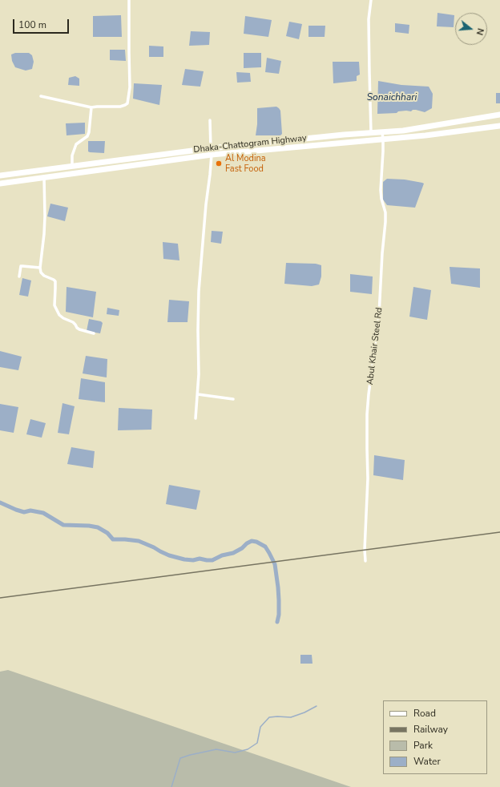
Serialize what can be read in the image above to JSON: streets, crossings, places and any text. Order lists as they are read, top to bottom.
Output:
{
  "streets": {
    "highway": ["Dhaka-Chattogram Highway"],
    "street": ["Abul Khair Steel Rd"]
  },
  "crossings": [
    ["Dhaka-Chattogram Highway", "Abul Khair Steel Rd"]
  ],
  "water": ["Sonaichhari"],
  "places": ["Al Modina Fast Food"],
  "legend": [
    "Road",
    "Railway",
    "Park",
    "Water"
  ],
  "scale_bar": "100 m",
  "north": "right"
}
